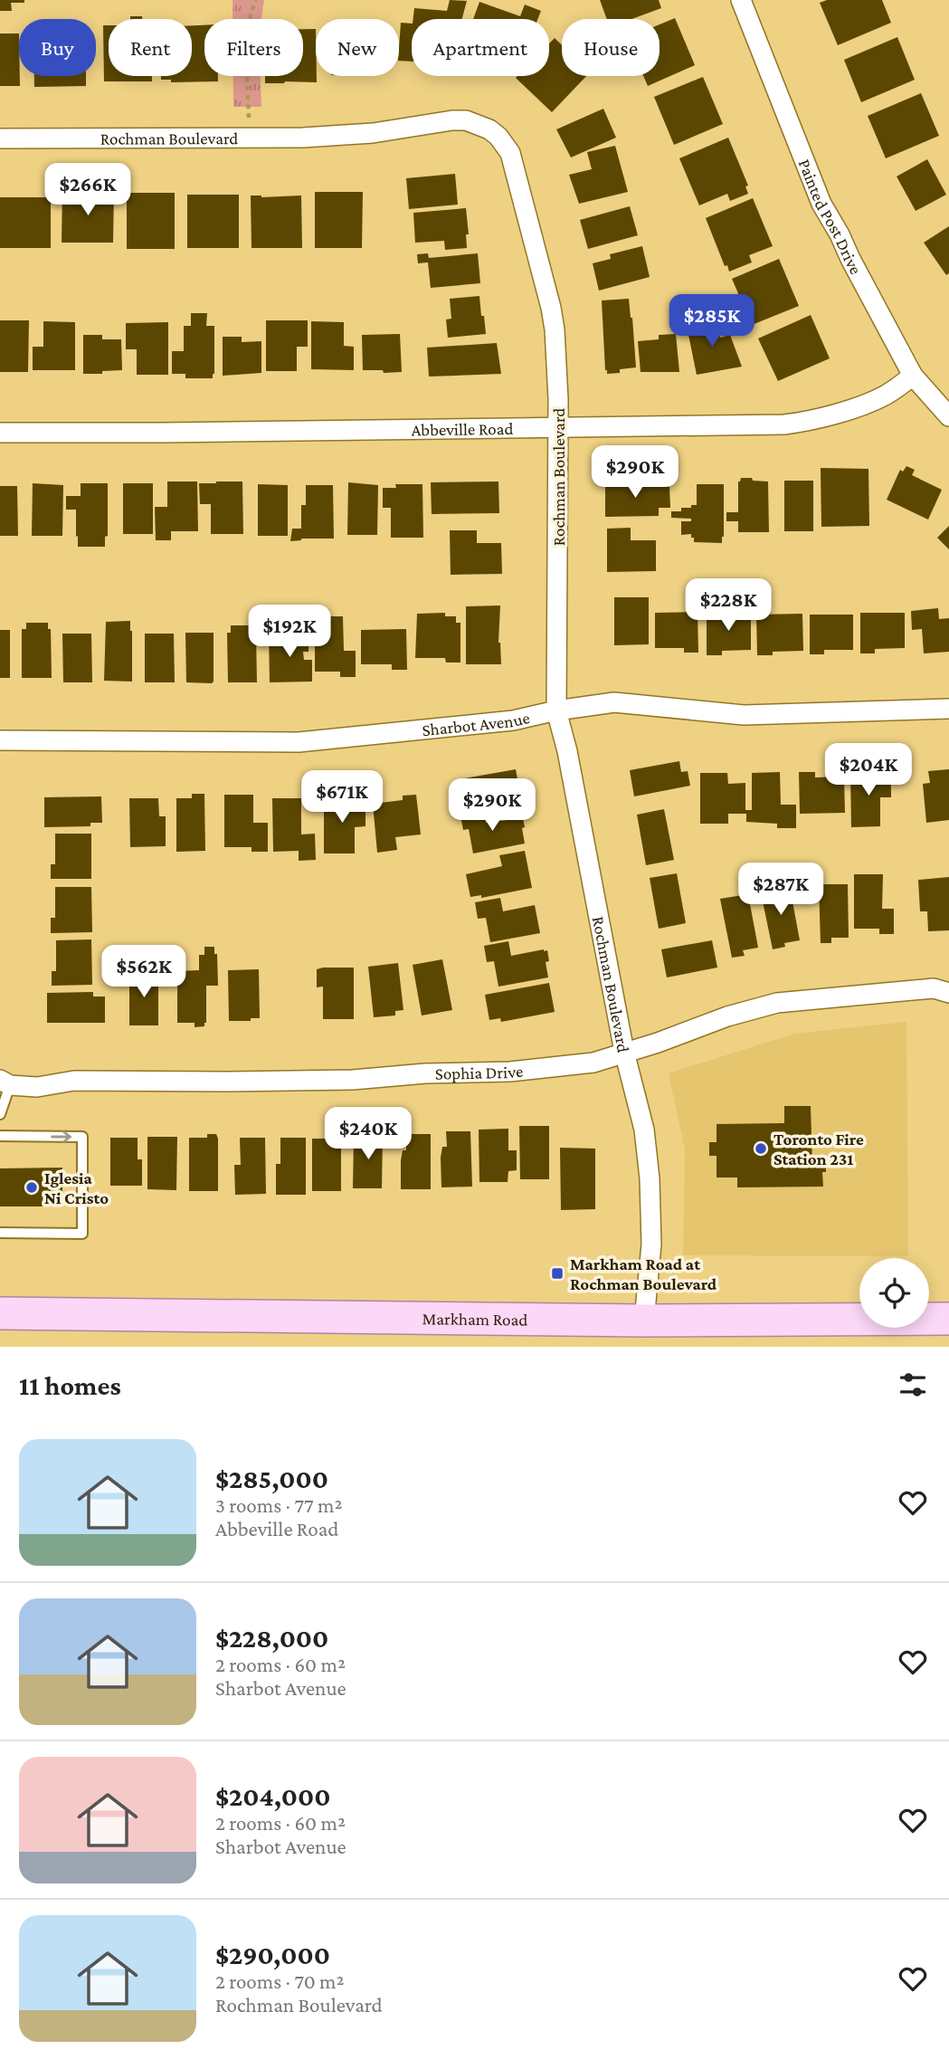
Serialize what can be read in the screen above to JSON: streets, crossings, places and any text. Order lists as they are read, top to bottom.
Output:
{
  "streets": {
    "main road": ["Markham Road"],
    "street": [
      "Rochman Boulevard",
      "Painted Post Drive",
      "Abbeville Road",
      "Sharbot Avenue",
      "Sophia Drive"
    ]
  },
  "crossings": [
    ["Rochman Boulevard", "Abbeville Road"],
    ["Rochman Boulevard", "Sharbot Avenue"],
    ["Rochman Boulevard", "Sophia Drive"],
    ["Rochman Boulevard", "Markham Road"],
    ["Painted Post Drive", "Abbeville Road"]
  ],
  "places": {
    "other": ["Toronto Fire Station 231", "Iglesia Ni Cristo"],
    "transit": ["Markham Road at Rochman Boulevard"]
  },
  "page": {
    "chip": [
      "Buy",
      "Rent",
      "Filters",
      "New",
      "Apartment",
      "House"
    ],
    "price": [
      "$266K",
      "$285K",
      "$290K",
      "$228K",
      "$192K",
      "$204K",
      "$671K",
      "$290K",
      "$287K",
      "$562K",
      "$240K"
    ],
    "heading": "11 homes",
    "list": [
      {
        "name": "$285,000",
        "note": "3 rooms · 77 m² · Abbeville Road"
      },
      {
        "name": "$228,000",
        "note": "2 rooms · 60 m² · Sharbot Avenue"
      },
      {
        "name": "$204,000",
        "note": "2 rooms · 60 m² · Sharbot Avenue"
      },
      {
        "name": "$290,000",
        "note": "2 rooms · 70 m² · Rochman Boulevard"
      }
    ]
  }
}
